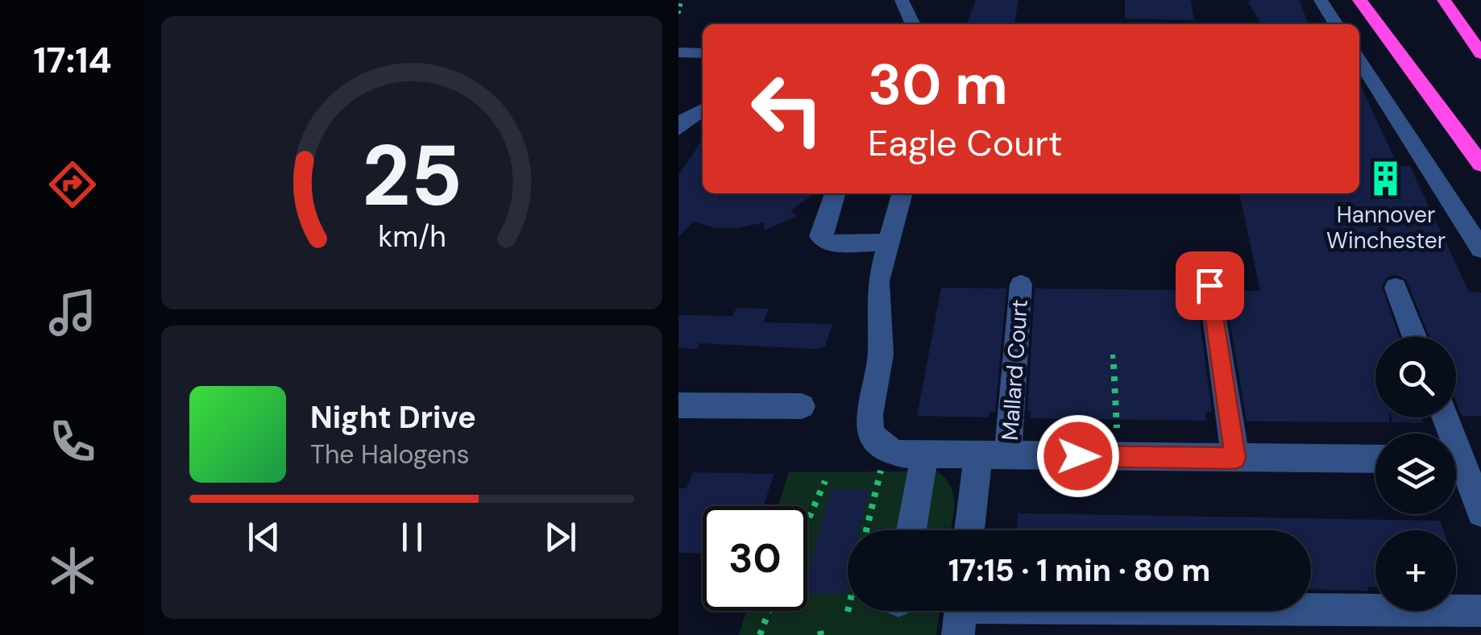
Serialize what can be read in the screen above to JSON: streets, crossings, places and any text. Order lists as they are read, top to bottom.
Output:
{
  "streets": {
    "street": ["Mallard Court"]
  },
  "places": {
    "building": ["Hannover Winchester"]
  },
  "page": {
    "tabs": "17:14",
    "turn": ["30 m", "Eagle Court"],
    "map_buttons": "+",
    "song": ["Night Drive", "The Halogens"],
    "limit": "30",
    "trip": "17:15 · 1 min · 80 m",
    "gauge": ["25", "km/h"]
  }
}
